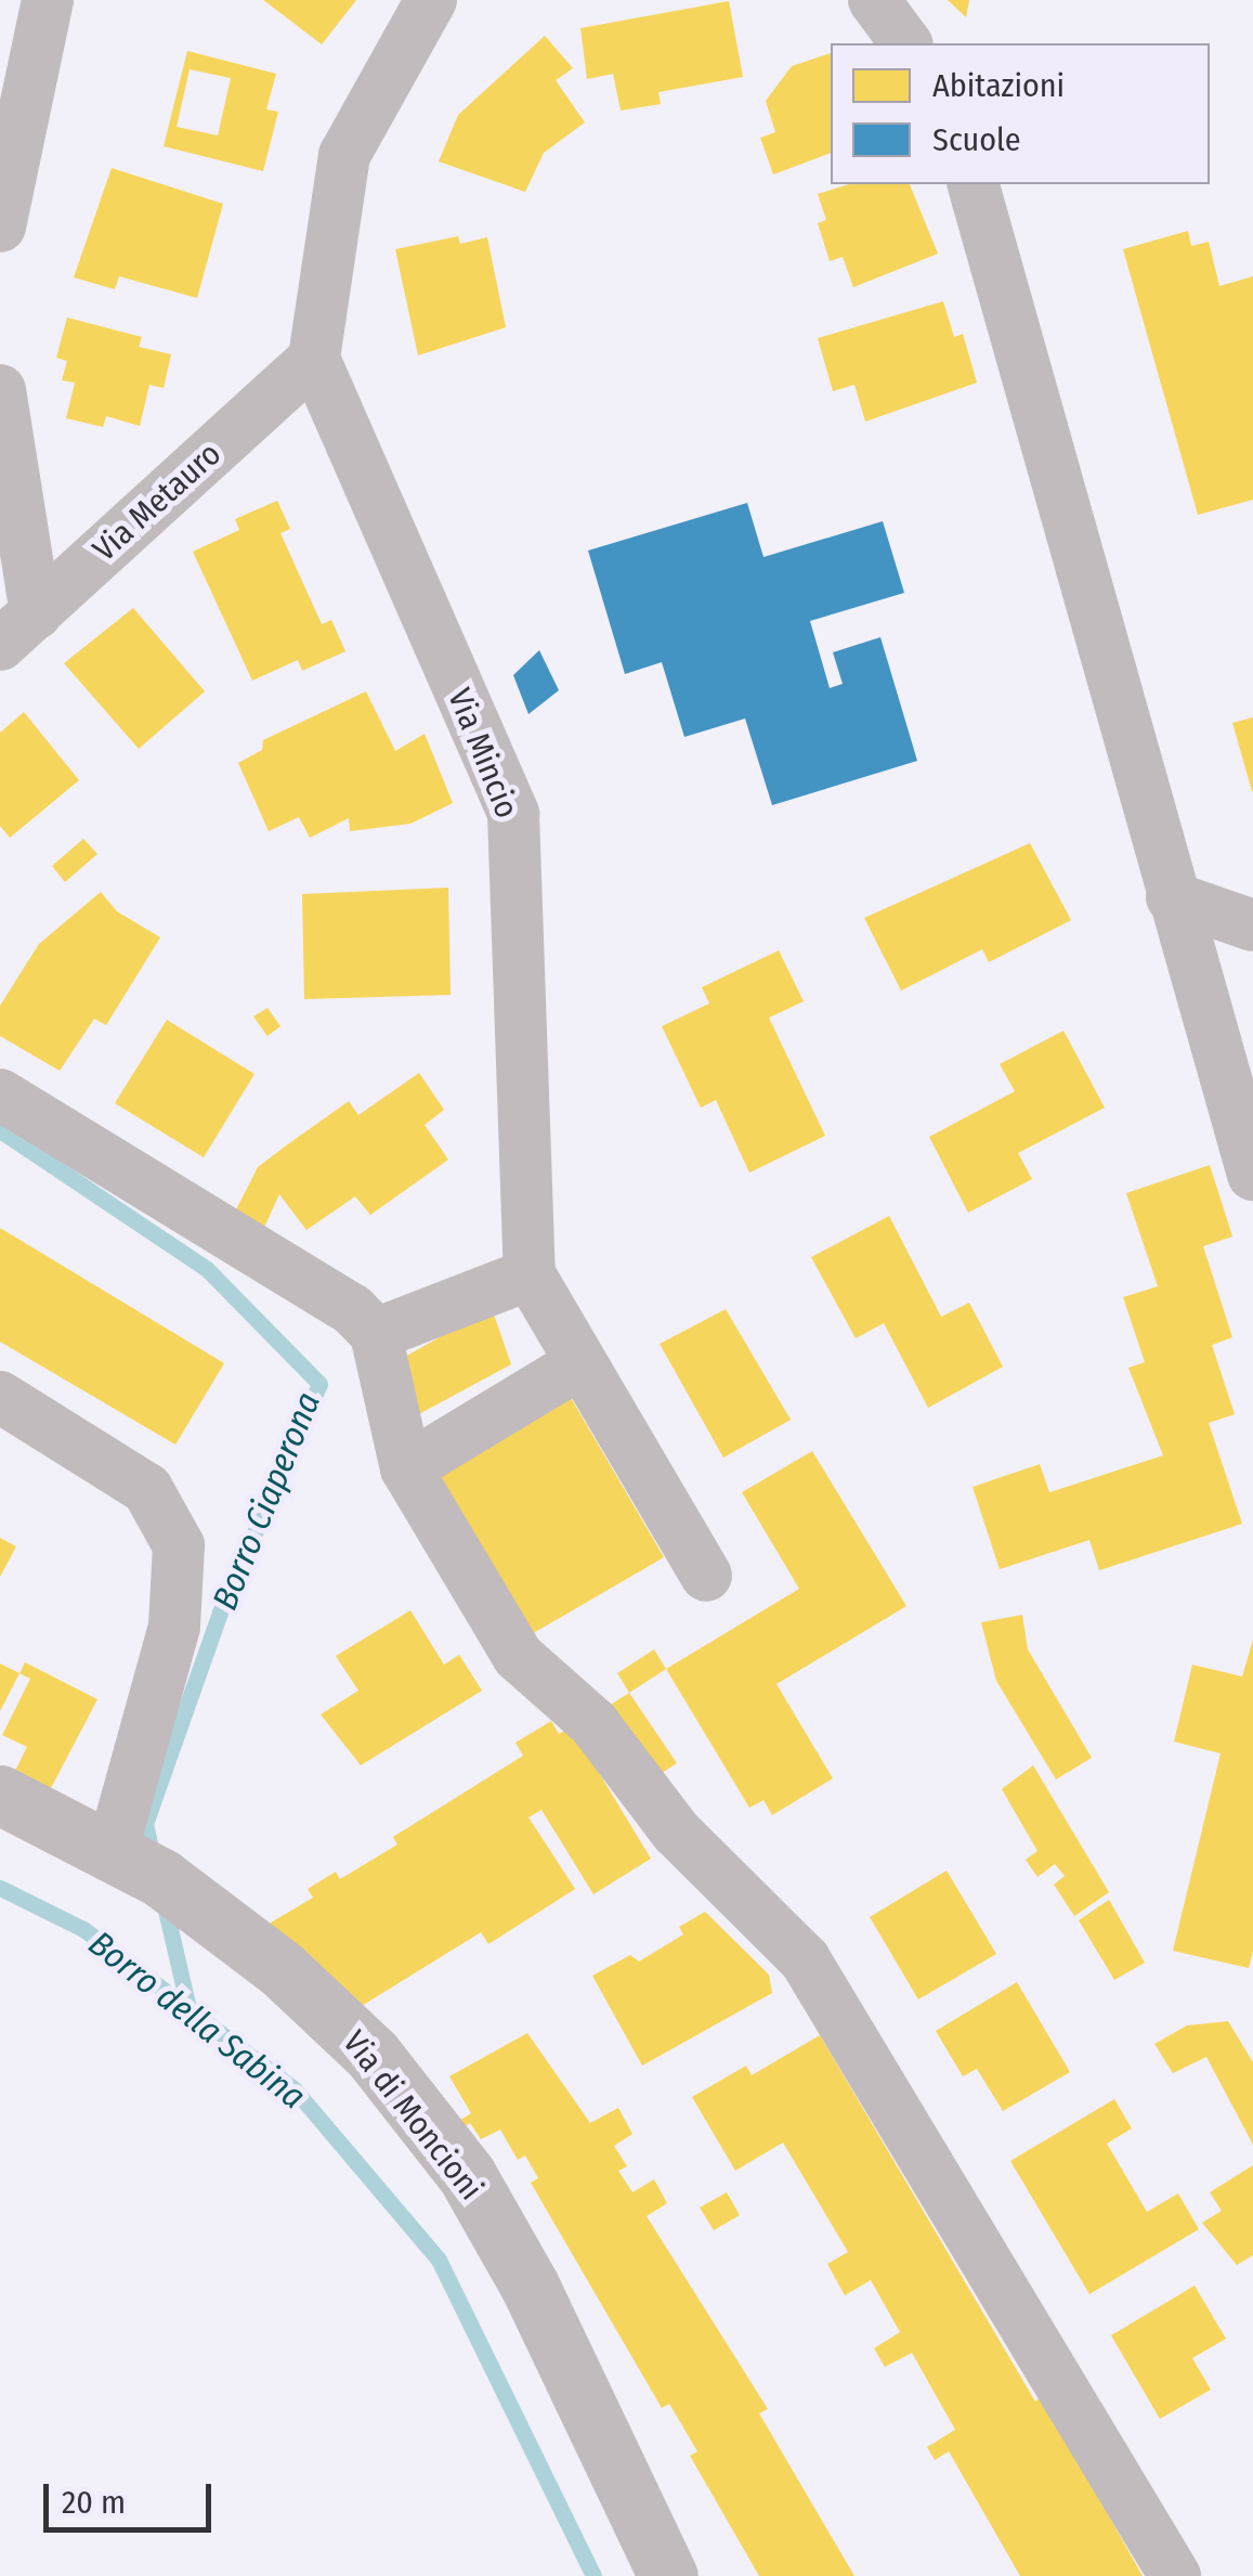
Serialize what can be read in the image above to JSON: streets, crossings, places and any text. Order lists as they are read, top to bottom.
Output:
{
  "streets": {
    "street": ["Via Metauro", "Via Mincio", "Via di Moncioni"]
  },
  "crossings": [
    ["Via Metauro", "Via Mincio"]
  ],
  "water": ["Borro Ciaperona", "Borro della Sabina"],
  "legend": ["Abitazioni", "Scuole"],
  "scale_bar": "20 m"
}
